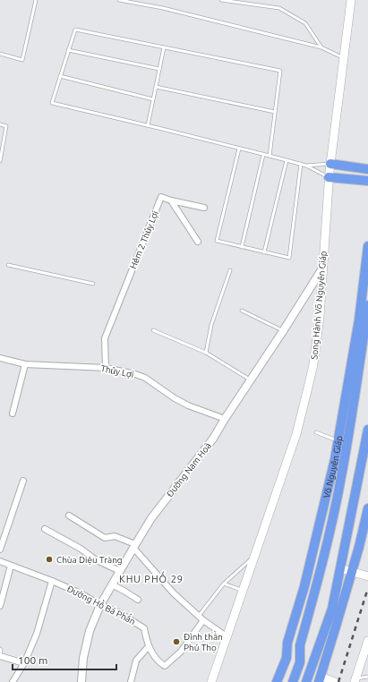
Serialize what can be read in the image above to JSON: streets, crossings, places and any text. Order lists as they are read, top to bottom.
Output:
{
  "streets": {
    "highway": ["Võ Nguyên Giáp"],
    "main road": ["Song Hành Võ Nguyên Giáp"],
    "street": [
      "Hẻm 2 Thủy Lợi",
      "Thủy Lợi",
      "Đường Nam Hoà",
      "Đường Hồ Bá Phấn"
    ]
  },
  "crossings": [
    ["Hẻm 2 Thủy Lợi", "Thủy Lợi"],
    ["Song Hành Võ Nguyên Giáp", "Đường Nam Hoà"],
    ["Thủy Lợi", "Đường Nam Hoà"],
    ["Đường Nam Hoà", "Đường Hồ Bá Phấn"]
  ],
  "districts": ["KHU PHỐ 29"],
  "places": ["Chùa Diệu Tràng", "Đình thần Phú Thọ"],
  "scale_bar": "100 m"
}
